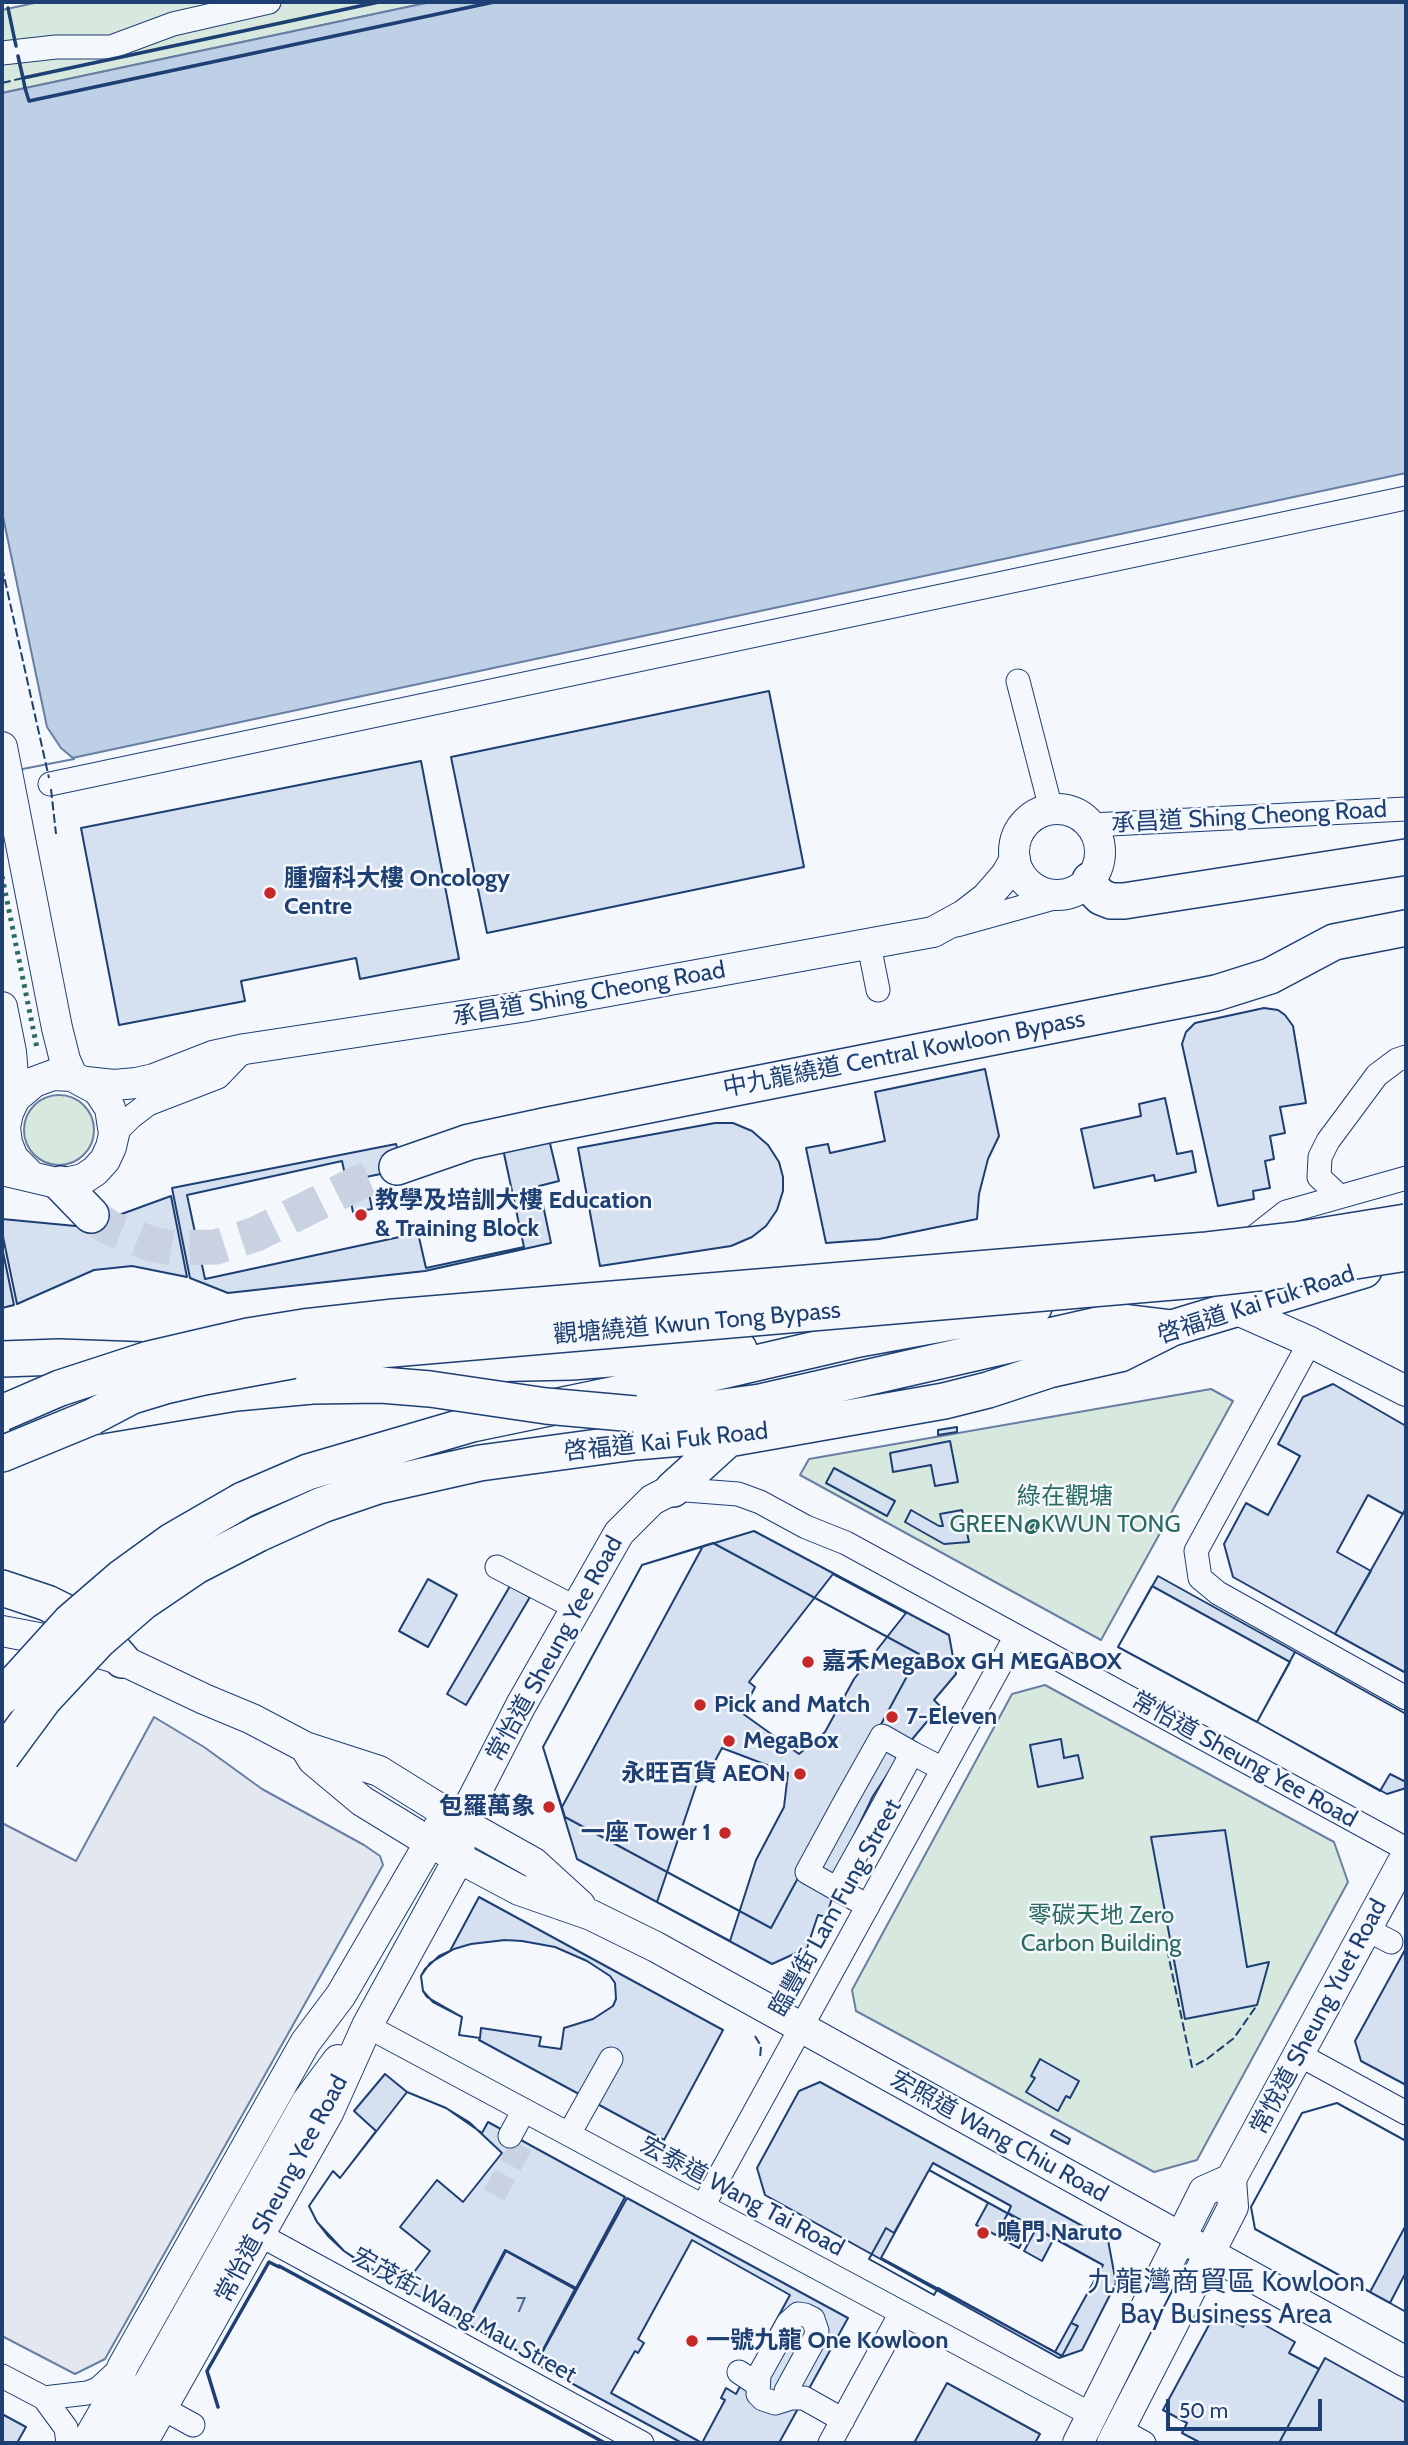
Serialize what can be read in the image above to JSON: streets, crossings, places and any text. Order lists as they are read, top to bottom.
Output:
{
  "streets": {
    "highway": ["中九龍繞道 Central Kowloon Bypass", "啓福道 Kai Fuk Road", "觀塘繞道 Kwun Tong Bypass"],
    "main road": [
      "承昌道 Shing Cheong Road",
      "常怡道 Sheung Yee Road",
      "常悅道 Sheung Yuet Road",
      "宏照道 Wang Chiu Road"
    ],
    "street": ["臨豐街 Lam Fung Street", "宏泰道 Wang Tai Road", "宏茂街 Wang Mau Street"]
  },
  "crossings": [
    ["常怡道 Sheung Yee Road", "臨豐街 Lam Fung Street"],
    ["常怡道 Sheung Yee Road", "宏照道 Wang Chiu Road"],
    ["常怡道 Sheung Yee Road", "宏泰道 Wang Tai Road"],
    ["常怡道 Sheung Yee Road", "宏茂街 Wang Mau Street"],
    ["臨豐街 Lam Fung Street", "宏照道 Wang Chiu Road"],
    ["臨豐街 Lam Fung Street", "宏泰道 Wang Tai Road"],
    ["常悅道 Sheung Yuet Road", "宏照道 Wang Chiu Road"]
  ],
  "districts": ["九龍灣商貿區 Kowloon Bay Business Area"],
  "parks": ["綠在觀塘 GREEN@KWUN TONG", "零碳天地 Zero Carbon Building"],
  "places": [
    "腫瘤科大樓 Oncology Centre",
    "教學及培訓大樓 Education & Training Block",
    "嘉禾MegaBox GH MEGABOX",
    "Pick and Match",
    "7-Eleven",
    "MegaBox",
    "永旺百貨 AEON",
    "包羅萬象",
    "一座 Tower 1",
    "鳴門 Naruto",
    "一號九龍 One Kowloon"
  ],
  "house_numbers": ["7"],
  "scale_bar": "50 m"
}
